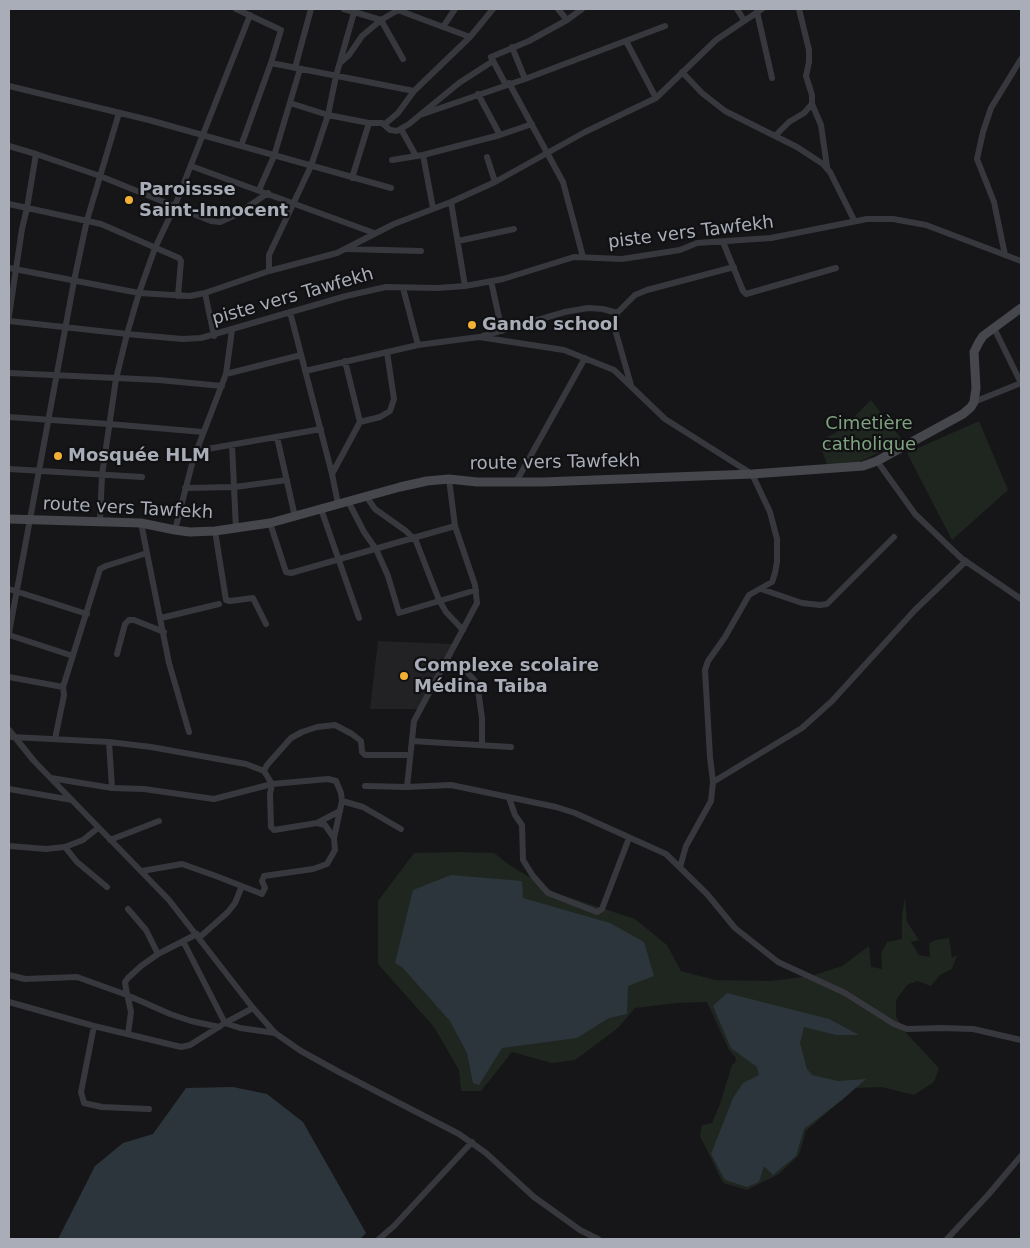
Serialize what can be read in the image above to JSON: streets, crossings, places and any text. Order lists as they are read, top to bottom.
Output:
{
  "streets": {
    "street": ["piste vers Tawfekh", "route vers Tawfekh"]
  },
  "parks": ["Cimetière catholique"],
  "places": [
    "Paroissse Saint-Innocent",
    "Gando school",
    "Mosquée HLM",
    "Complexe scolaire Médina Taiba"
  ]
}
